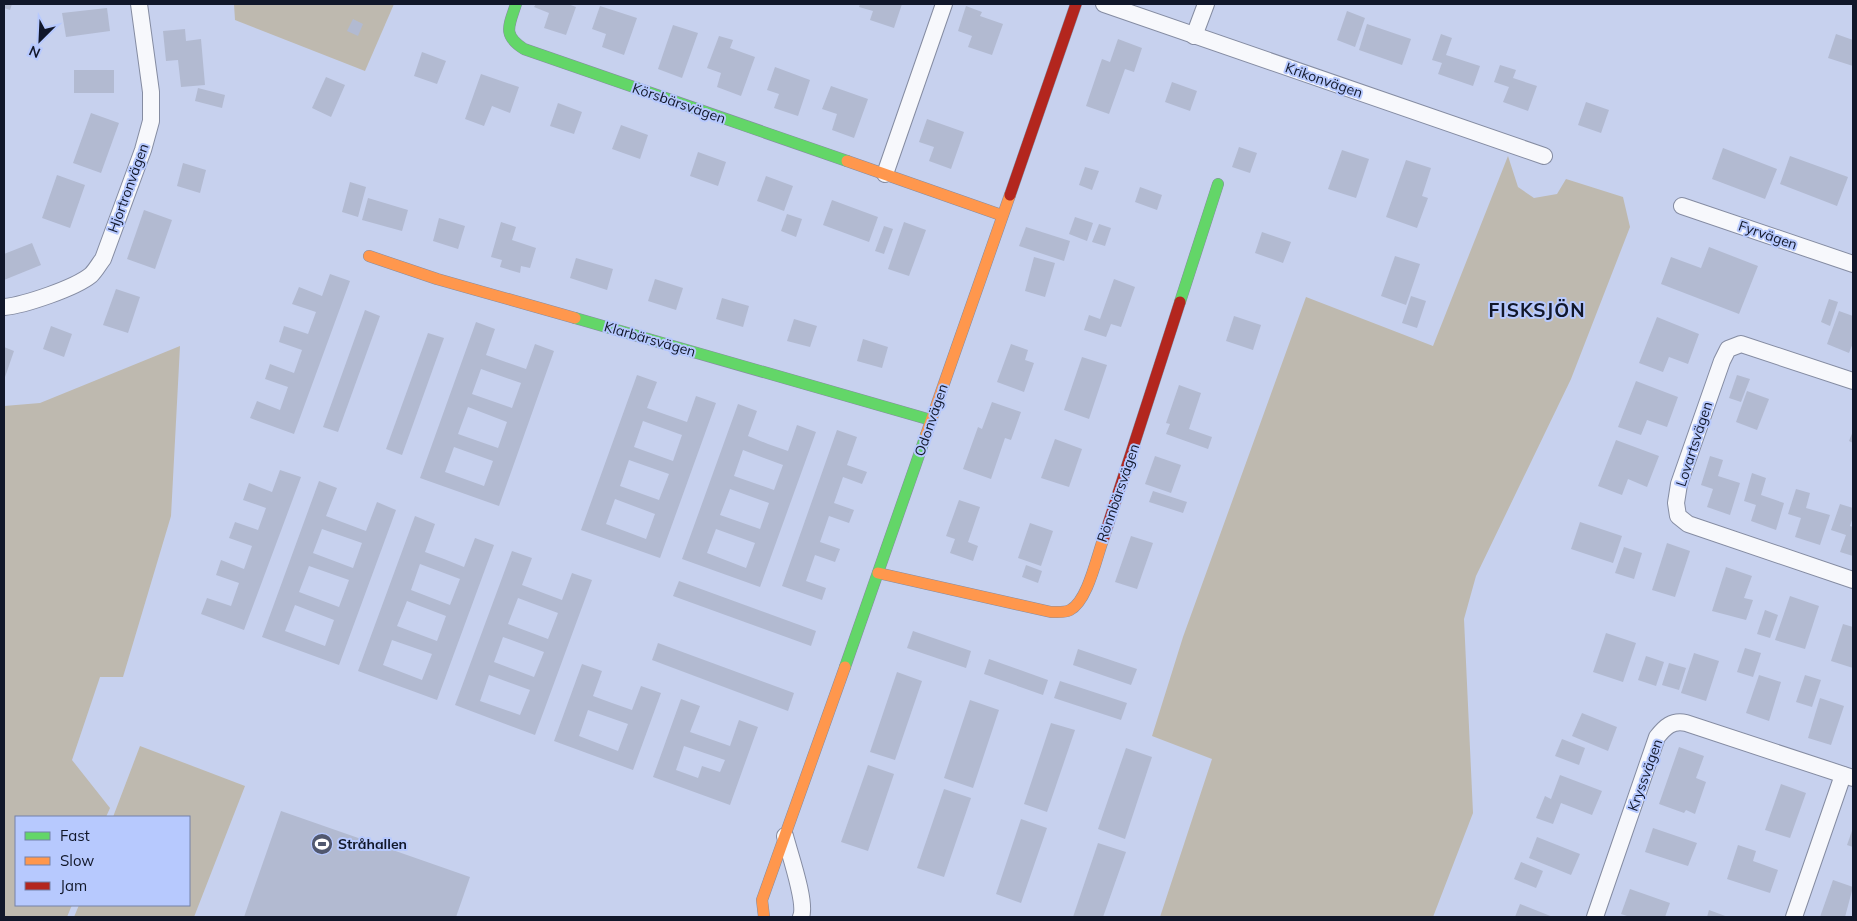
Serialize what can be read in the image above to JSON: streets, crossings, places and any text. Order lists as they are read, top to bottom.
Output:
{
  "streets": {
    "street": [
      "Krikonvägen",
      "Körsbärsvägen",
      "Hjortronvägen",
      "Fyrvägen",
      "Klarbärsvägen",
      "Odonvägen",
      "Lovartsvägen",
      "Rönnbärsvägen",
      "Kryssvägen"
    ]
  },
  "crossings": [
    ["Körsbärsvägen", "Odonvägen"],
    ["Klarbärsvägen", "Odonvägen"],
    ["Odonvägen", "Rönnbärsvägen"]
  ],
  "districts": ["FISKSJÖN"],
  "places": {
    "sports": ["Stråhallen"]
  },
  "legend": ["Fast", "Slow", "Jam"],
  "north": "bottom left"
}
